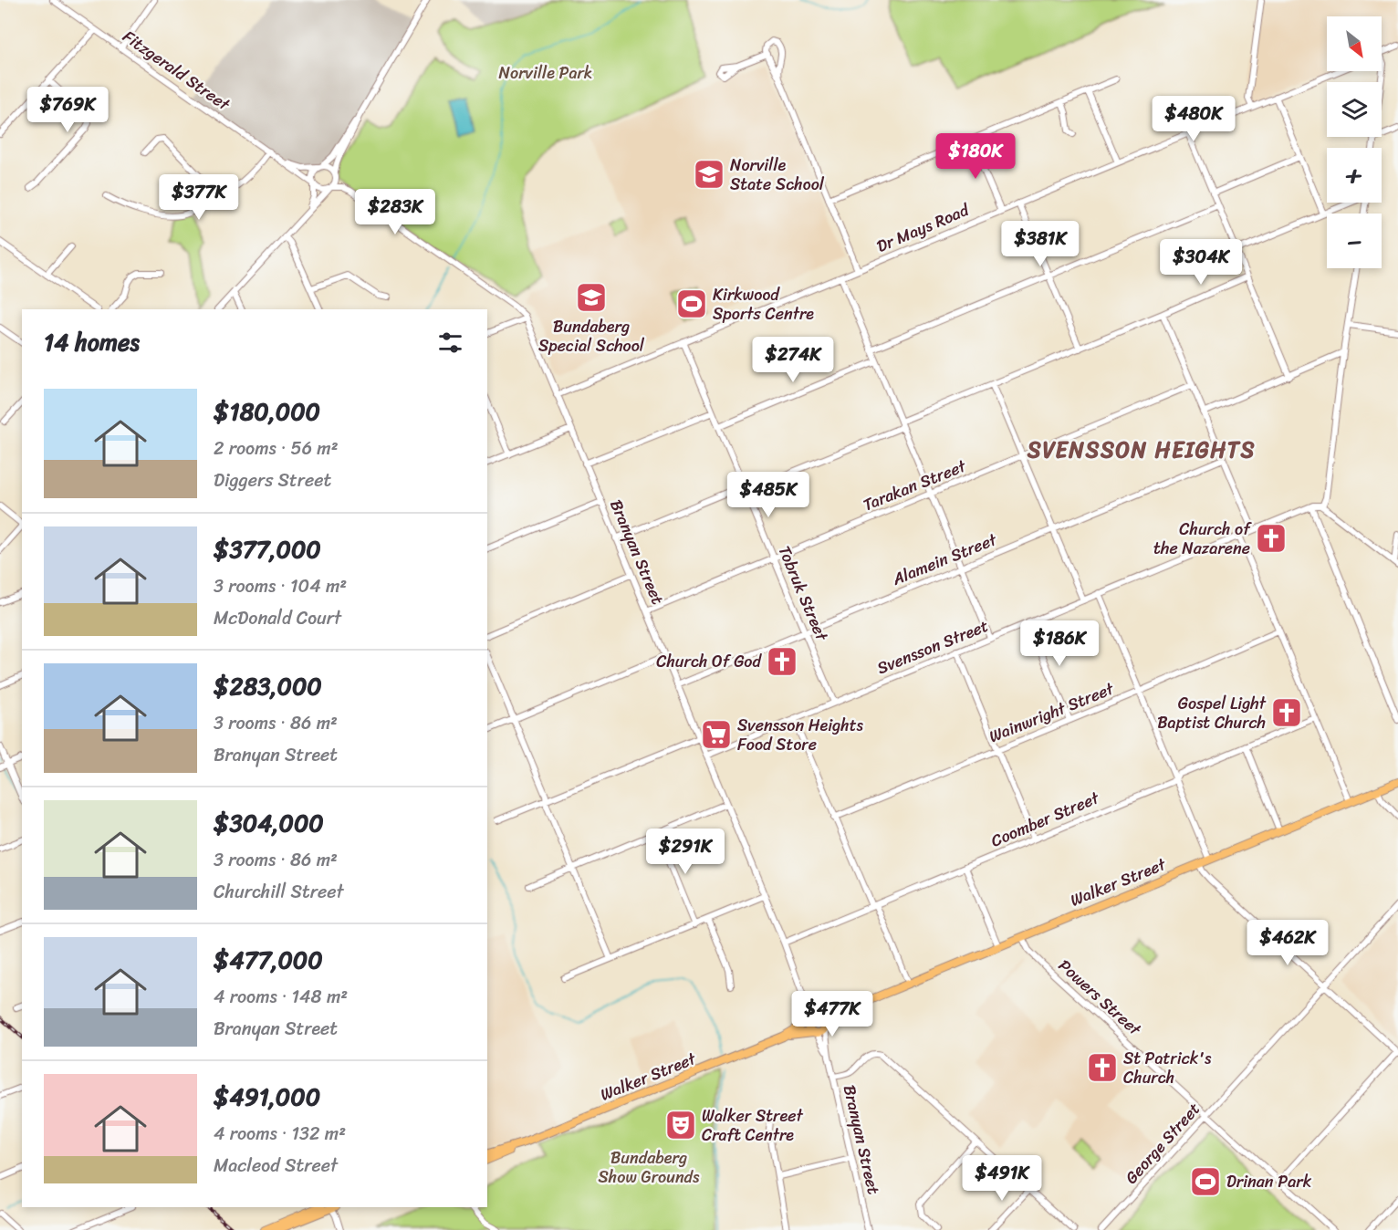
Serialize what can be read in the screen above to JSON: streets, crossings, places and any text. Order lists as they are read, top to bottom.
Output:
{
  "streets": {
    "main road": ["Walker Street"],
    "street": [
      "Fitzgerald Street",
      "Dr Mays Road",
      "Tarakan Street",
      "Branyan Street",
      "Alamein Street",
      "Tobruk Street",
      "Svensson Street",
      "Wainwright Street",
      "Coomber Street",
      "Powers Street",
      "George Street"
    ]
  },
  "crossings": [
    ["Fitzgerald Street", "Branyan Street"],
    ["Dr Mays Road", "Branyan Street"],
    ["Dr Mays Road", "Tobruk Street"],
    ["Tarakan Street", "Branyan Street"],
    ["Tarakan Street", "Tobruk Street"],
    ["Branyan Street", "Alamein Street"],
    ["Branyan Street", "Svensson Street"],
    ["Branyan Street", "Coomber Street"],
    ["Branyan Street", "Walker Street"],
    ["Alamein Street", "Tobruk Street"],
    ["Tobruk Street", "Svensson Street"],
    ["Walker Street", "Powers Street"],
    ["Powers Street", "George Street"]
  ],
  "districts": ["SVENSSON HEIGHTS"],
  "parks": ["Norville Park", "Bundaberg Show Grounds"],
  "places": {
    "school or university": ["Norville State School", "Bundaberg Special School"],
    "sports": ["Kirkwood Sports Centre", "Drinan Park"],
    "church": [
      "Church of the Nazarene",
      "Church Of God",
      "Gospel Light Baptist Church",
      "St Patrick's Church"
    ],
    "supermarket": ["Svensson Heights Food Store"],
    "theatre": ["Walker Street Craft Centre"]
  },
  "north": "bottom right",
  "page": {
    "map_buttons": ["+", "−"],
    "price": [
      "$769K",
      "$480K",
      "$180K",
      "$377K",
      "$283K",
      "$381K",
      "$304K",
      "$274K",
      "$485K",
      "$186K",
      "$291K",
      "$462K",
      "$477K",
      "$491K"
    ],
    "heading": "14 homes",
    "list": [
      {
        "name": "$180,000",
        "note": "2 rooms · 56 m² · Diggers Street"
      },
      {
        "name": "$377,000",
        "note": "3 rooms · 104 m² · McDonald Court"
      },
      {
        "name": "$283,000",
        "note": "3 rooms · 86 m² · Branyan Street"
      },
      {
        "name": "$304,000",
        "note": "3 rooms · 86 m² · Churchill Street"
      },
      {
        "name": "$477,000",
        "note": "4 rooms · 148 m² · Branyan Street"
      },
      {
        "name": "$491,000",
        "note": "4 rooms · 132 m² · Macleod Street"
      }
    ]
  }
}
